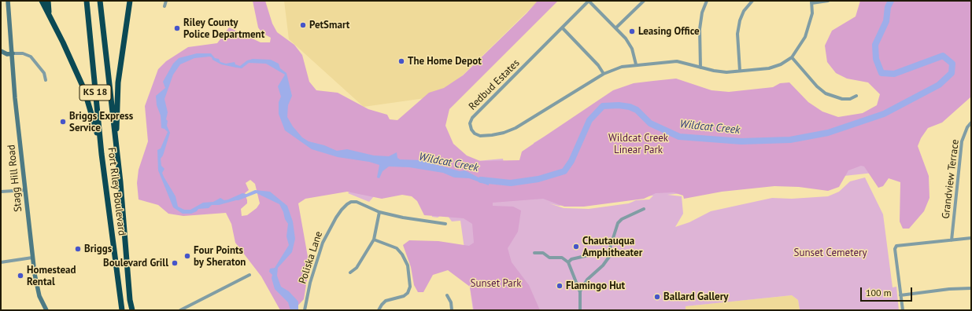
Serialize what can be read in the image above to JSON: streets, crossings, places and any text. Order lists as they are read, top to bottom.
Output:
{
  "streets": {
    "highway": ["KS 18", "Fort Riley Boulevard"],
    "street": [
      "Redbud Estates",
      "Stagg Hill Road",
      "Grandview Terrace",
      "Poliska Lane"
    ]
  },
  "water": ["Wildcat Creek"],
  "parks": ["Wildcat Creek Linear Park", "Sunset Cemetery", "Sunset Park"],
  "places": [
    "PetSmart",
    "Riley County Police Department",
    "Leasing Office",
    "The Home Depot",
    "Briggs Express Service",
    "Chautauqua Amphitheater",
    "Briggs",
    "Four Points by Sheraton",
    "Boulevard Grill",
    "Homestead Rental",
    "Flamingo Hut",
    "Ballard Gallery"
  ],
  "scale_bar": "100 m"
}
